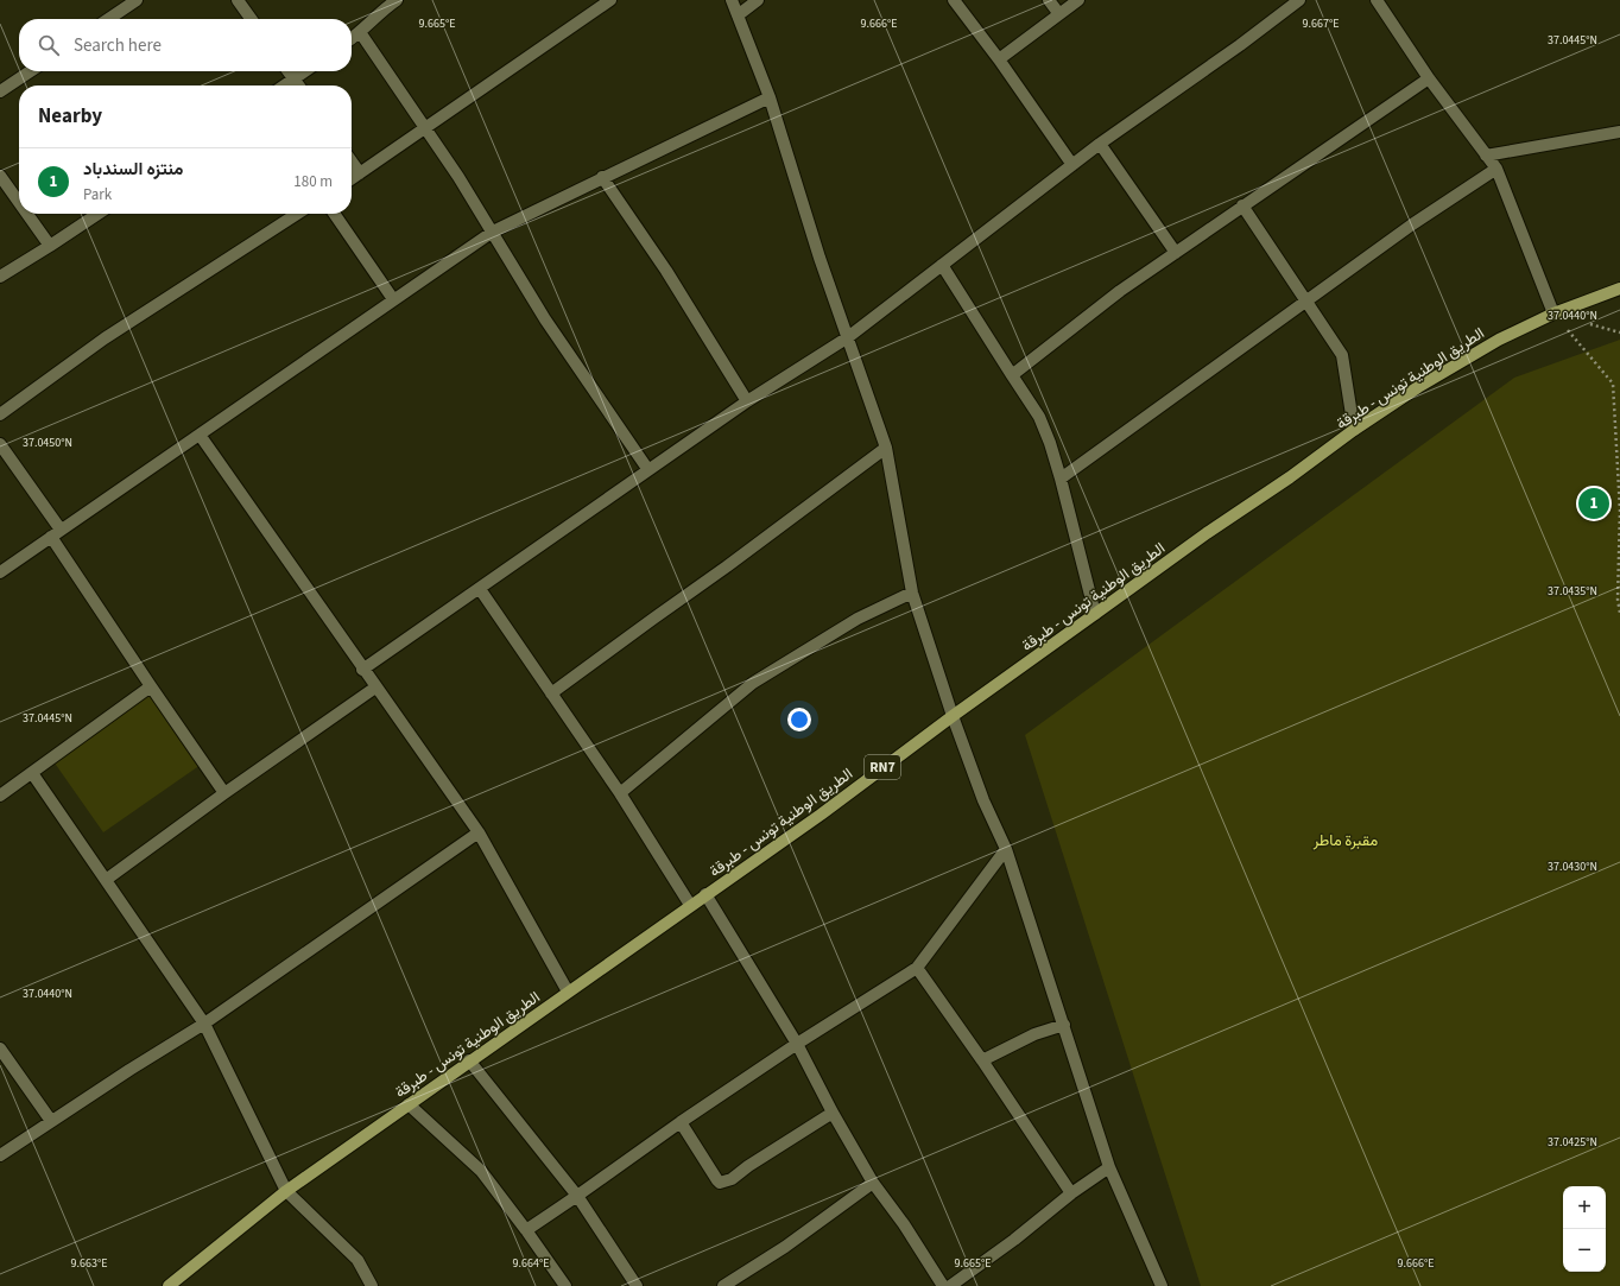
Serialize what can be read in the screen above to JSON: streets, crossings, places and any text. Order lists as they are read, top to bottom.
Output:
{
  "streets": {
    "main road": ["الطريق الوطنية تونس - طبرقة", "RN7"]
  },
  "parks": ["مقبرة ماطر"],
  "page": {
    "search": "Search here",
    "heading": "Nearby",
    "list": [
      {
        "mark": "1",
        "name": "منتزه السندباد",
        "note": "Park",
        "value": "180 m"
      }
    ],
    "pins": "1",
    "map_buttons": ["+", "−"]
  },
  "coordinates": [
    "9.665°E",
    "9.666°E",
    "9.667°E",
    "37.0445°N",
    "37.0440°N",
    "37.0450°N",
    "37.0435°N",
    "37.0430°N",
    "37.0425°N",
    "9.663°E",
    "9.664°E"
  ]
}
